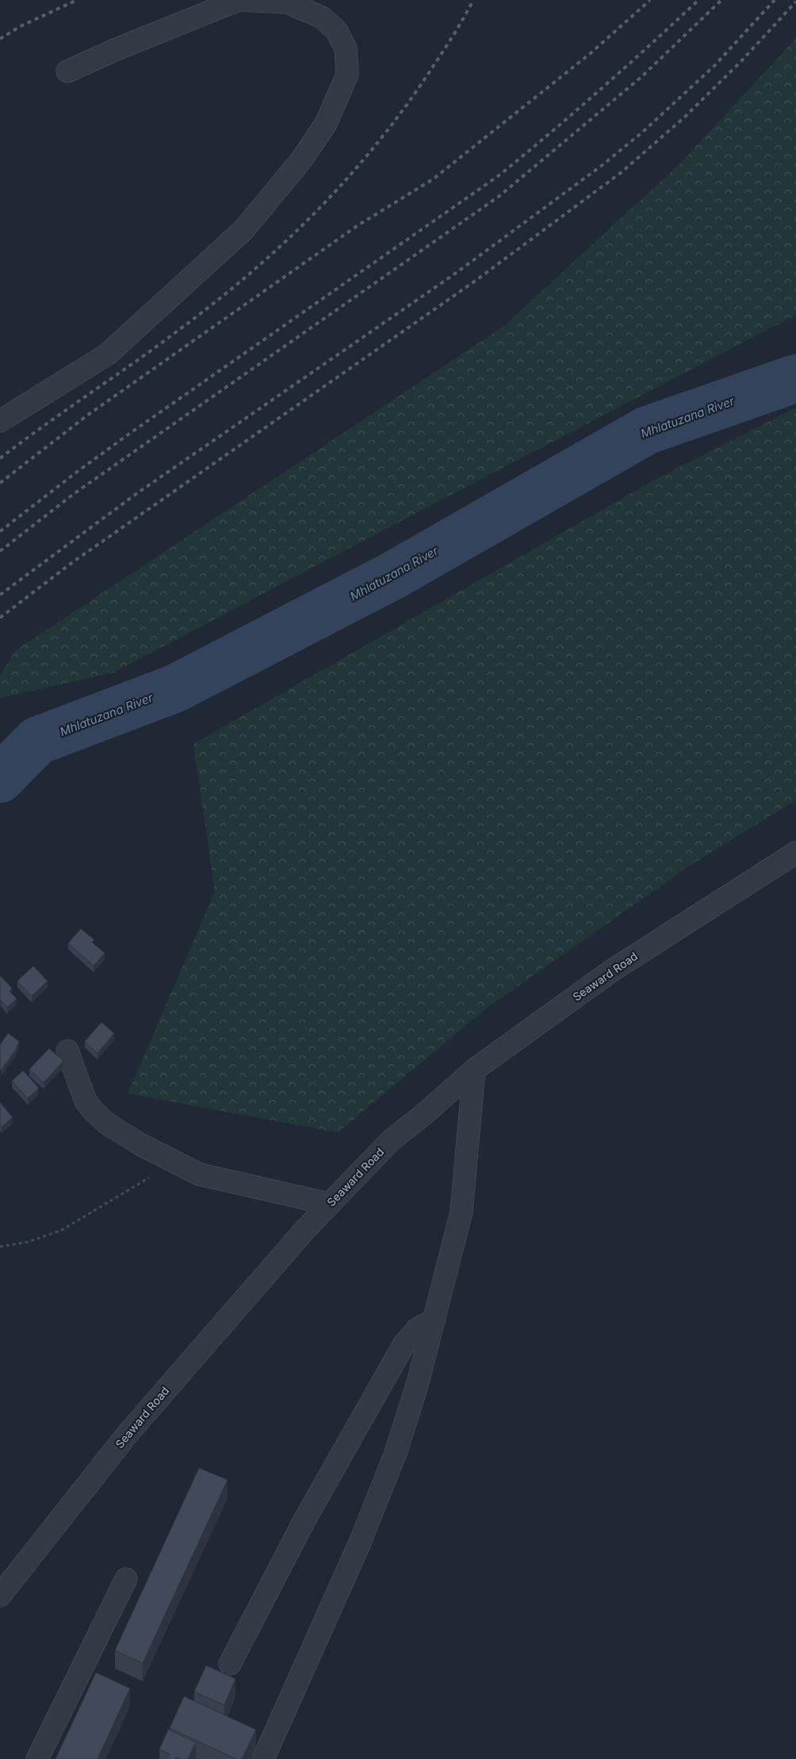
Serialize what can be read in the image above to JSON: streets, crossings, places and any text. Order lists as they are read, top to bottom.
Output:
{
  "streets": {
    "street": ["Seaward Road"]
  },
  "water": ["Mhlatuzana River"]
}
